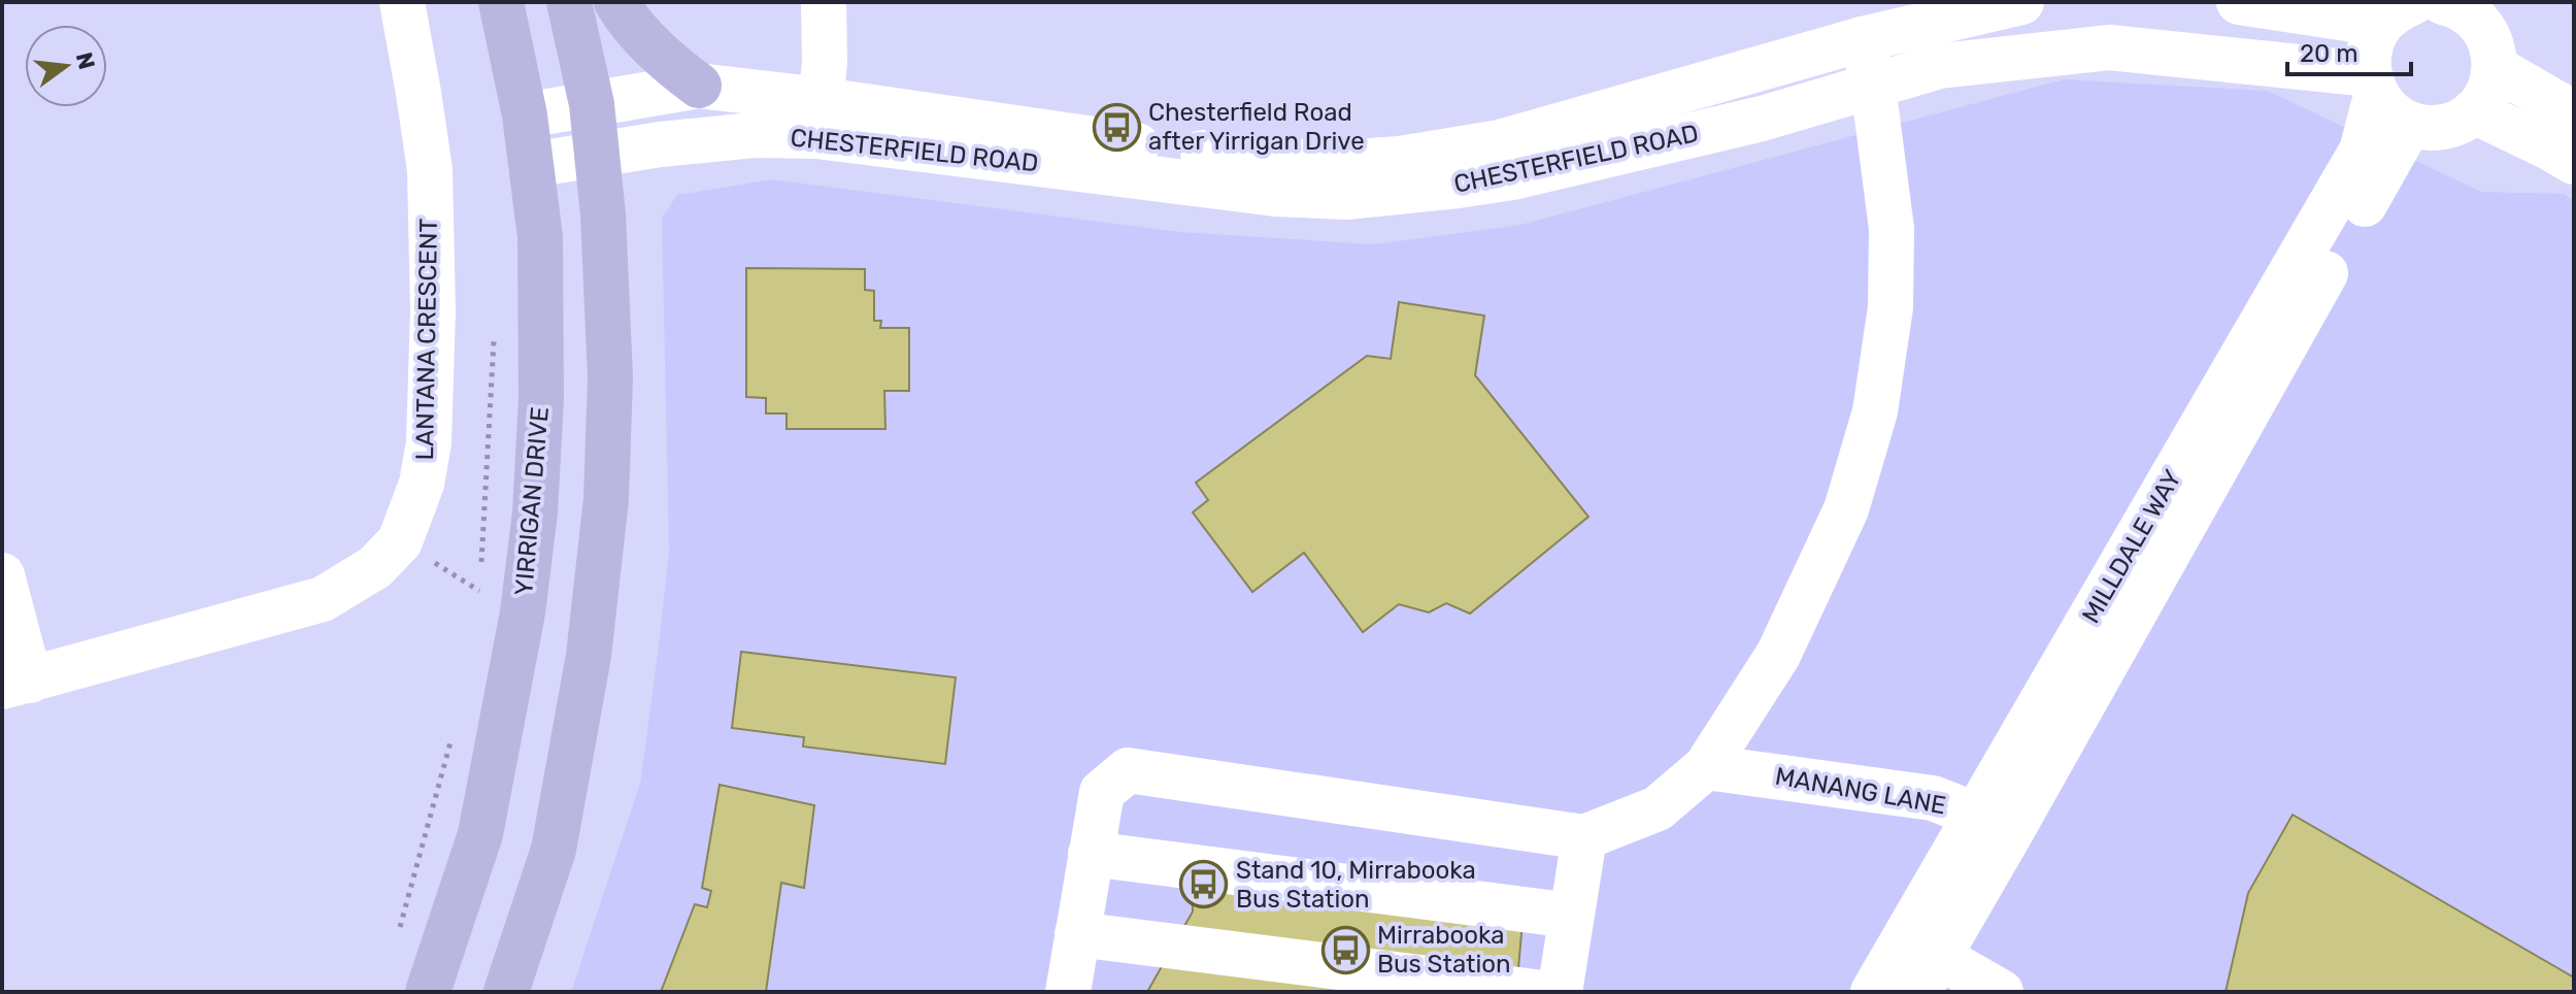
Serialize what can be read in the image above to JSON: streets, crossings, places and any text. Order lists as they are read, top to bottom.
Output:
{
  "streets": {
    "main road": ["YIRRIGAN DRIVE"],
    "street": [
      "CHESTERFIELD ROAD",
      "LANTANA CRESCENT",
      "MILLDALE WAY",
      "MANANG LANE"
    ]
  },
  "crossings": [
    ["CHESTERFIELD ROAD", "YIRRIGAN DRIVE"],
    ["CHESTERFIELD ROAD", "MILLDALE WAY"],
    ["MILLDALE WAY", "MANANG LANE"]
  ],
  "places": {
    "bus stop": ["Chesterfield Road after Yirrigan Drive", "Stand 10, Mirrabooka Bus Station", "Mirrabooka Bus Station"]
  },
  "scale_bar": "20 m",
  "north": "right"
}
